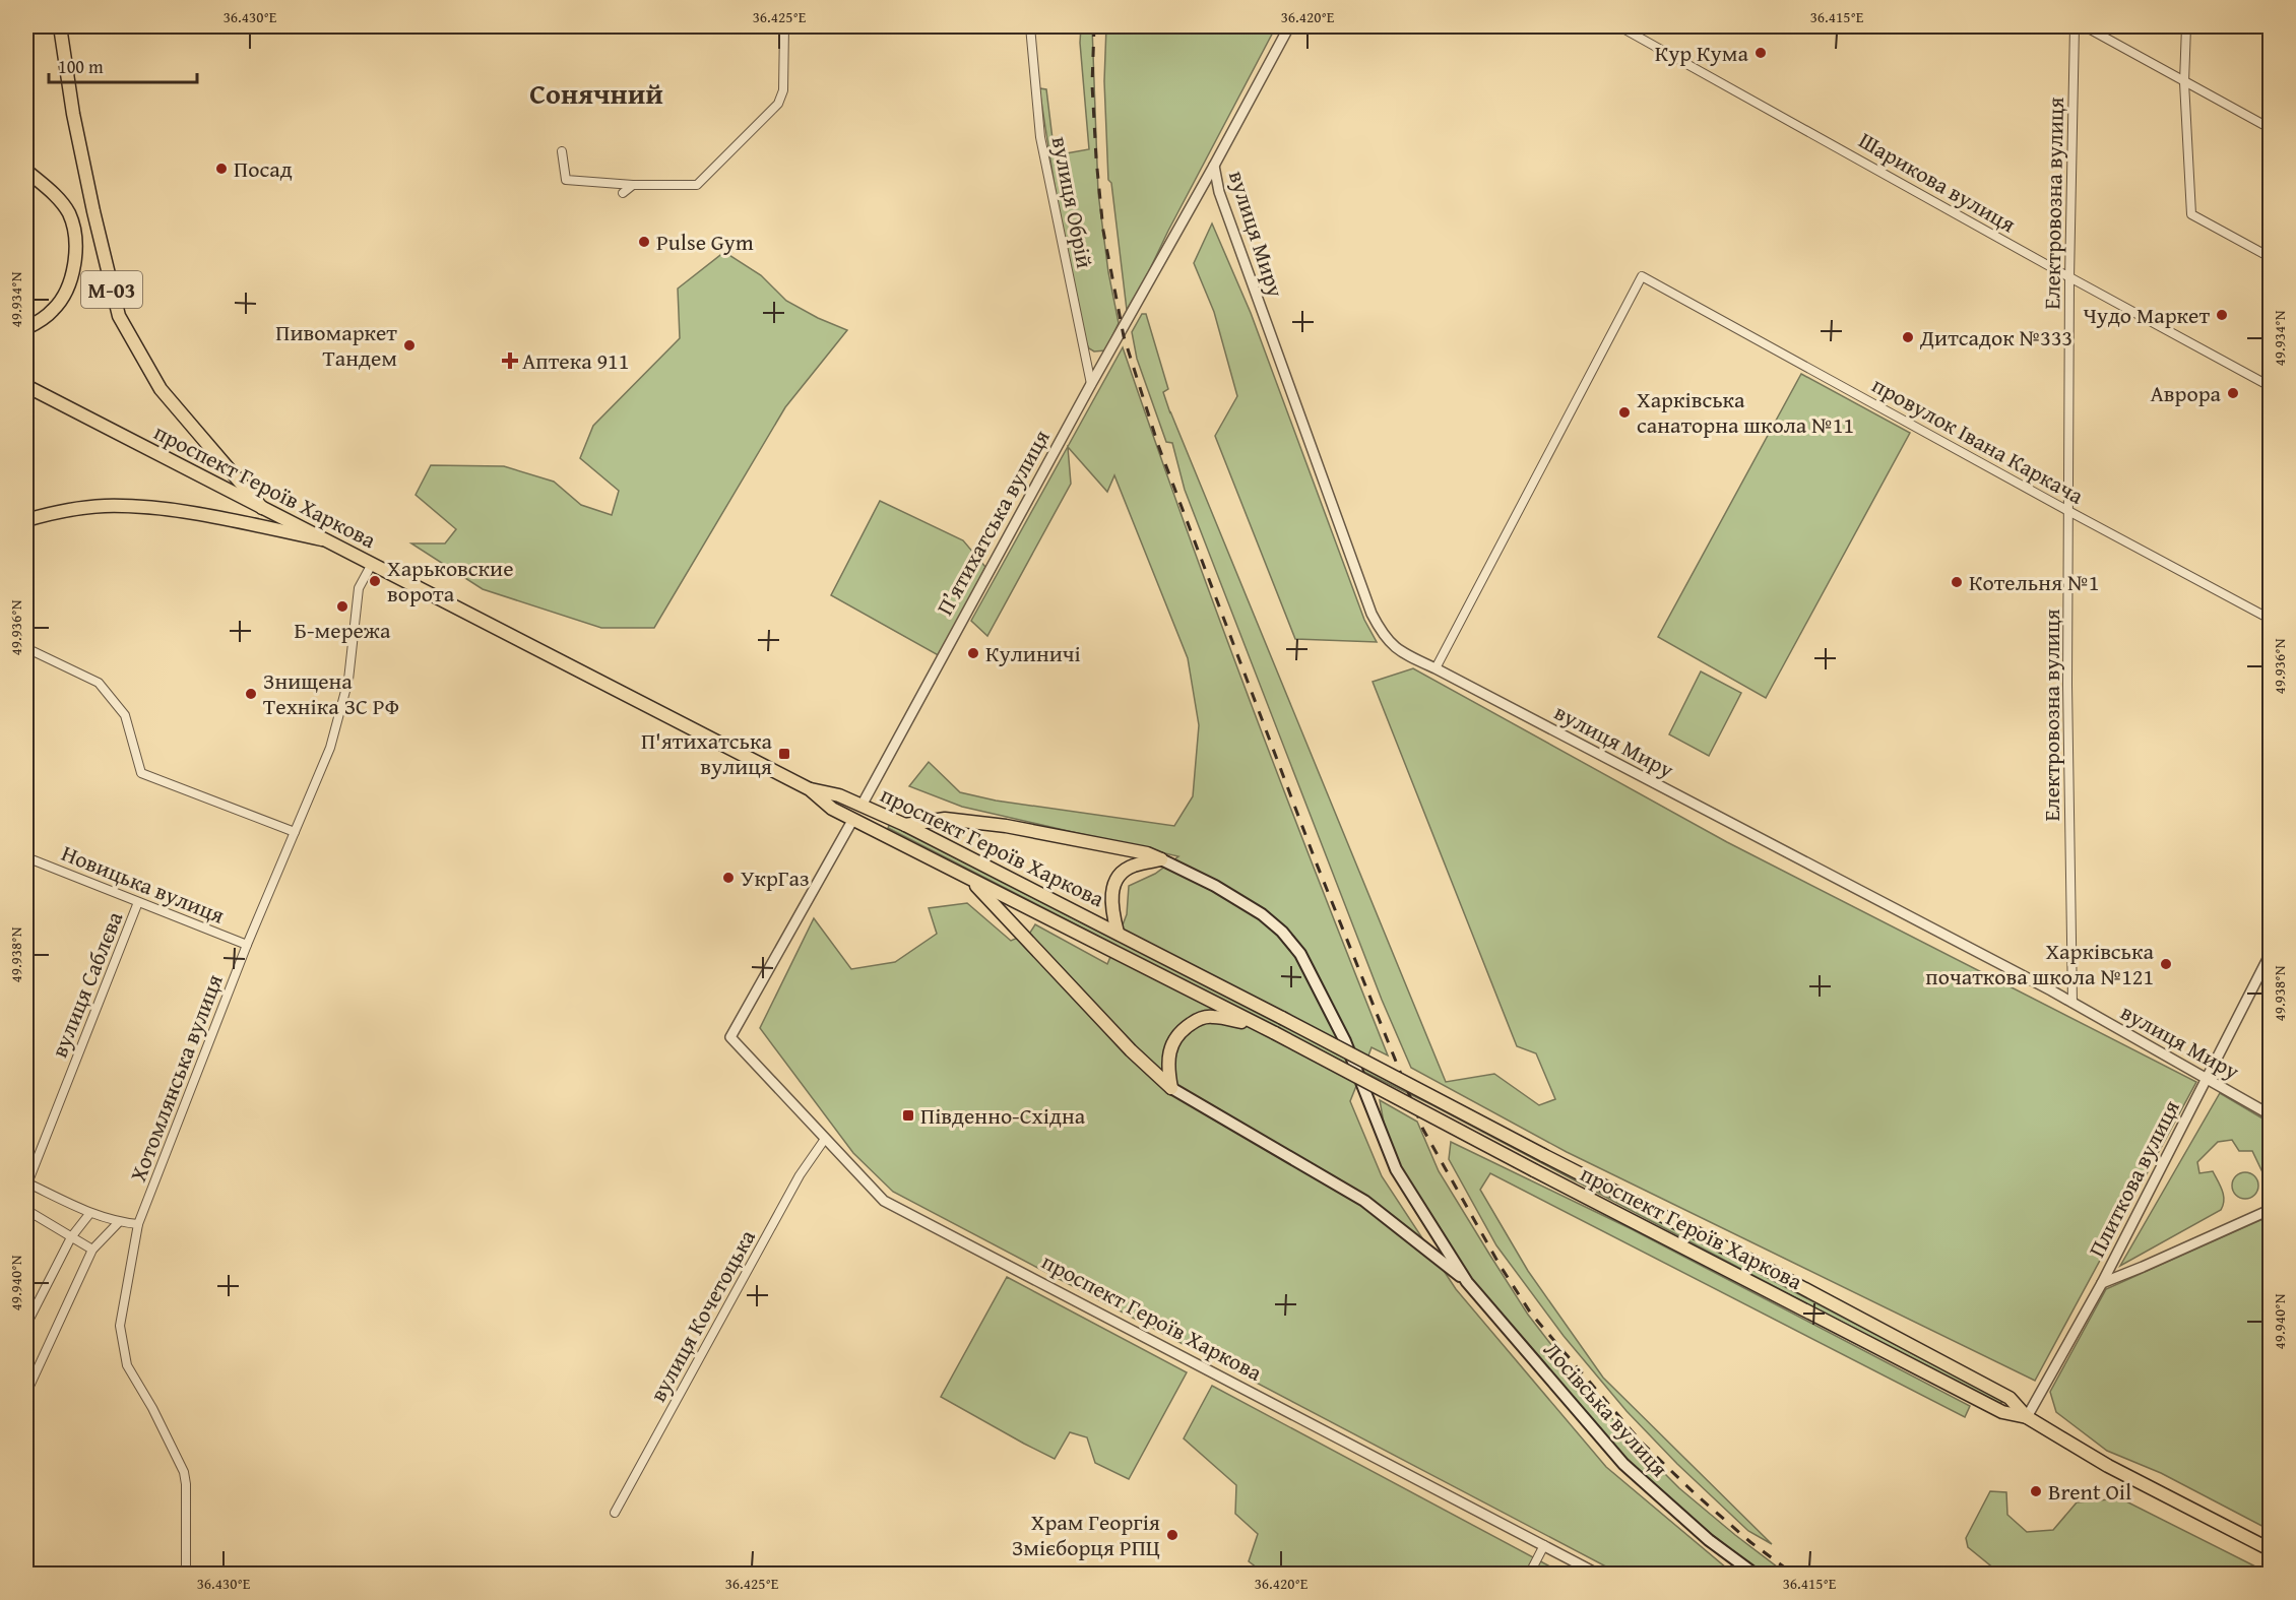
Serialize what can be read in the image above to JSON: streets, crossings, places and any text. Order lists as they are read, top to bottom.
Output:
{
  "streets": {
    "main road": [
      "М-03",
      "проспект Героїв Харкова",
      "П’ятихатська вулиця",
      "Лосівська вулиця"
    ],
    "street": [
      "Шарикова вулиця",
      "вулиця Обрій",
      "Електровозна вулиця",
      "вулиця Миру",
      "провулок Івана Каркача",
      "Новицька вулиця",
      "вулиця Саблєва",
      "Хотомлянська вулиця",
      "Плиткова вулиця",
      "вулиця Кочетоцька"
    ]
  },
  "crossings": [
    ["Шарикова вулиця", "Електровозна вулиця"],
    ["вулиця Обрій", "П’ятихатська вулиця"],
    ["Електровозна вулиця", "вулиця Миру"],
    ["Електровозна вулиця", "провулок Івана Каркача"],
    ["вулиця Миру", "провулок Івана Каркача"],
    ["вулиця Миру", "П’ятихатська вулиця"],
    ["вулиця Миру", "Плиткова вулиця"],
    ["М-03", "проспект Героїв Харкова"],
    ["проспект Героїв Харкова", "П’ятихатська вулиця"],
    ["проспект Героїв Харкова", "Хотомлянська вулиця"],
    ["проспект Героїв Харкова", "Плиткова вулиця"],
    ["проспект Героїв Харкова", "вулиця Кочетоцька"],
    ["Новицька вулиця", "вулиця Саблєва"],
    ["Новицька вулиця", "Хотомлянська вулиця"]
  ],
  "districts": ["Сонячний"],
  "places": {
    "other": [
      "Кур Кума",
      "Посад",
      "Pulse Gym",
      "Чудо Маркет",
      "Дитсадок №333",
      "Пивомаркет Тандем",
      "Аврора",
      "Харківська санаторна школа №11",
      "Харьковские ворота",
      "Котельня №1",
      "Б-мережа",
      "Кулиничі",
      "Знищена Техніка ЗС РФ",
      "УкрГаз",
      "Харківська початкова школа №121",
      "Brent Oil",
      "Храм Георгія Змієборця РПЦ"
    ],
    "health": ["Аптека 911"],
    "transit": ["П'ятихатська вулиця", "Південно-Східна"]
  },
  "scale_bar": "100 m",
  "coordinates": [
    "36.430°E",
    "36.425°E",
    "36.420°E",
    "36.415°E",
    "49.934°N",
    "49.936°N",
    "49.938°N",
    "49.940°N"
  ]
}
